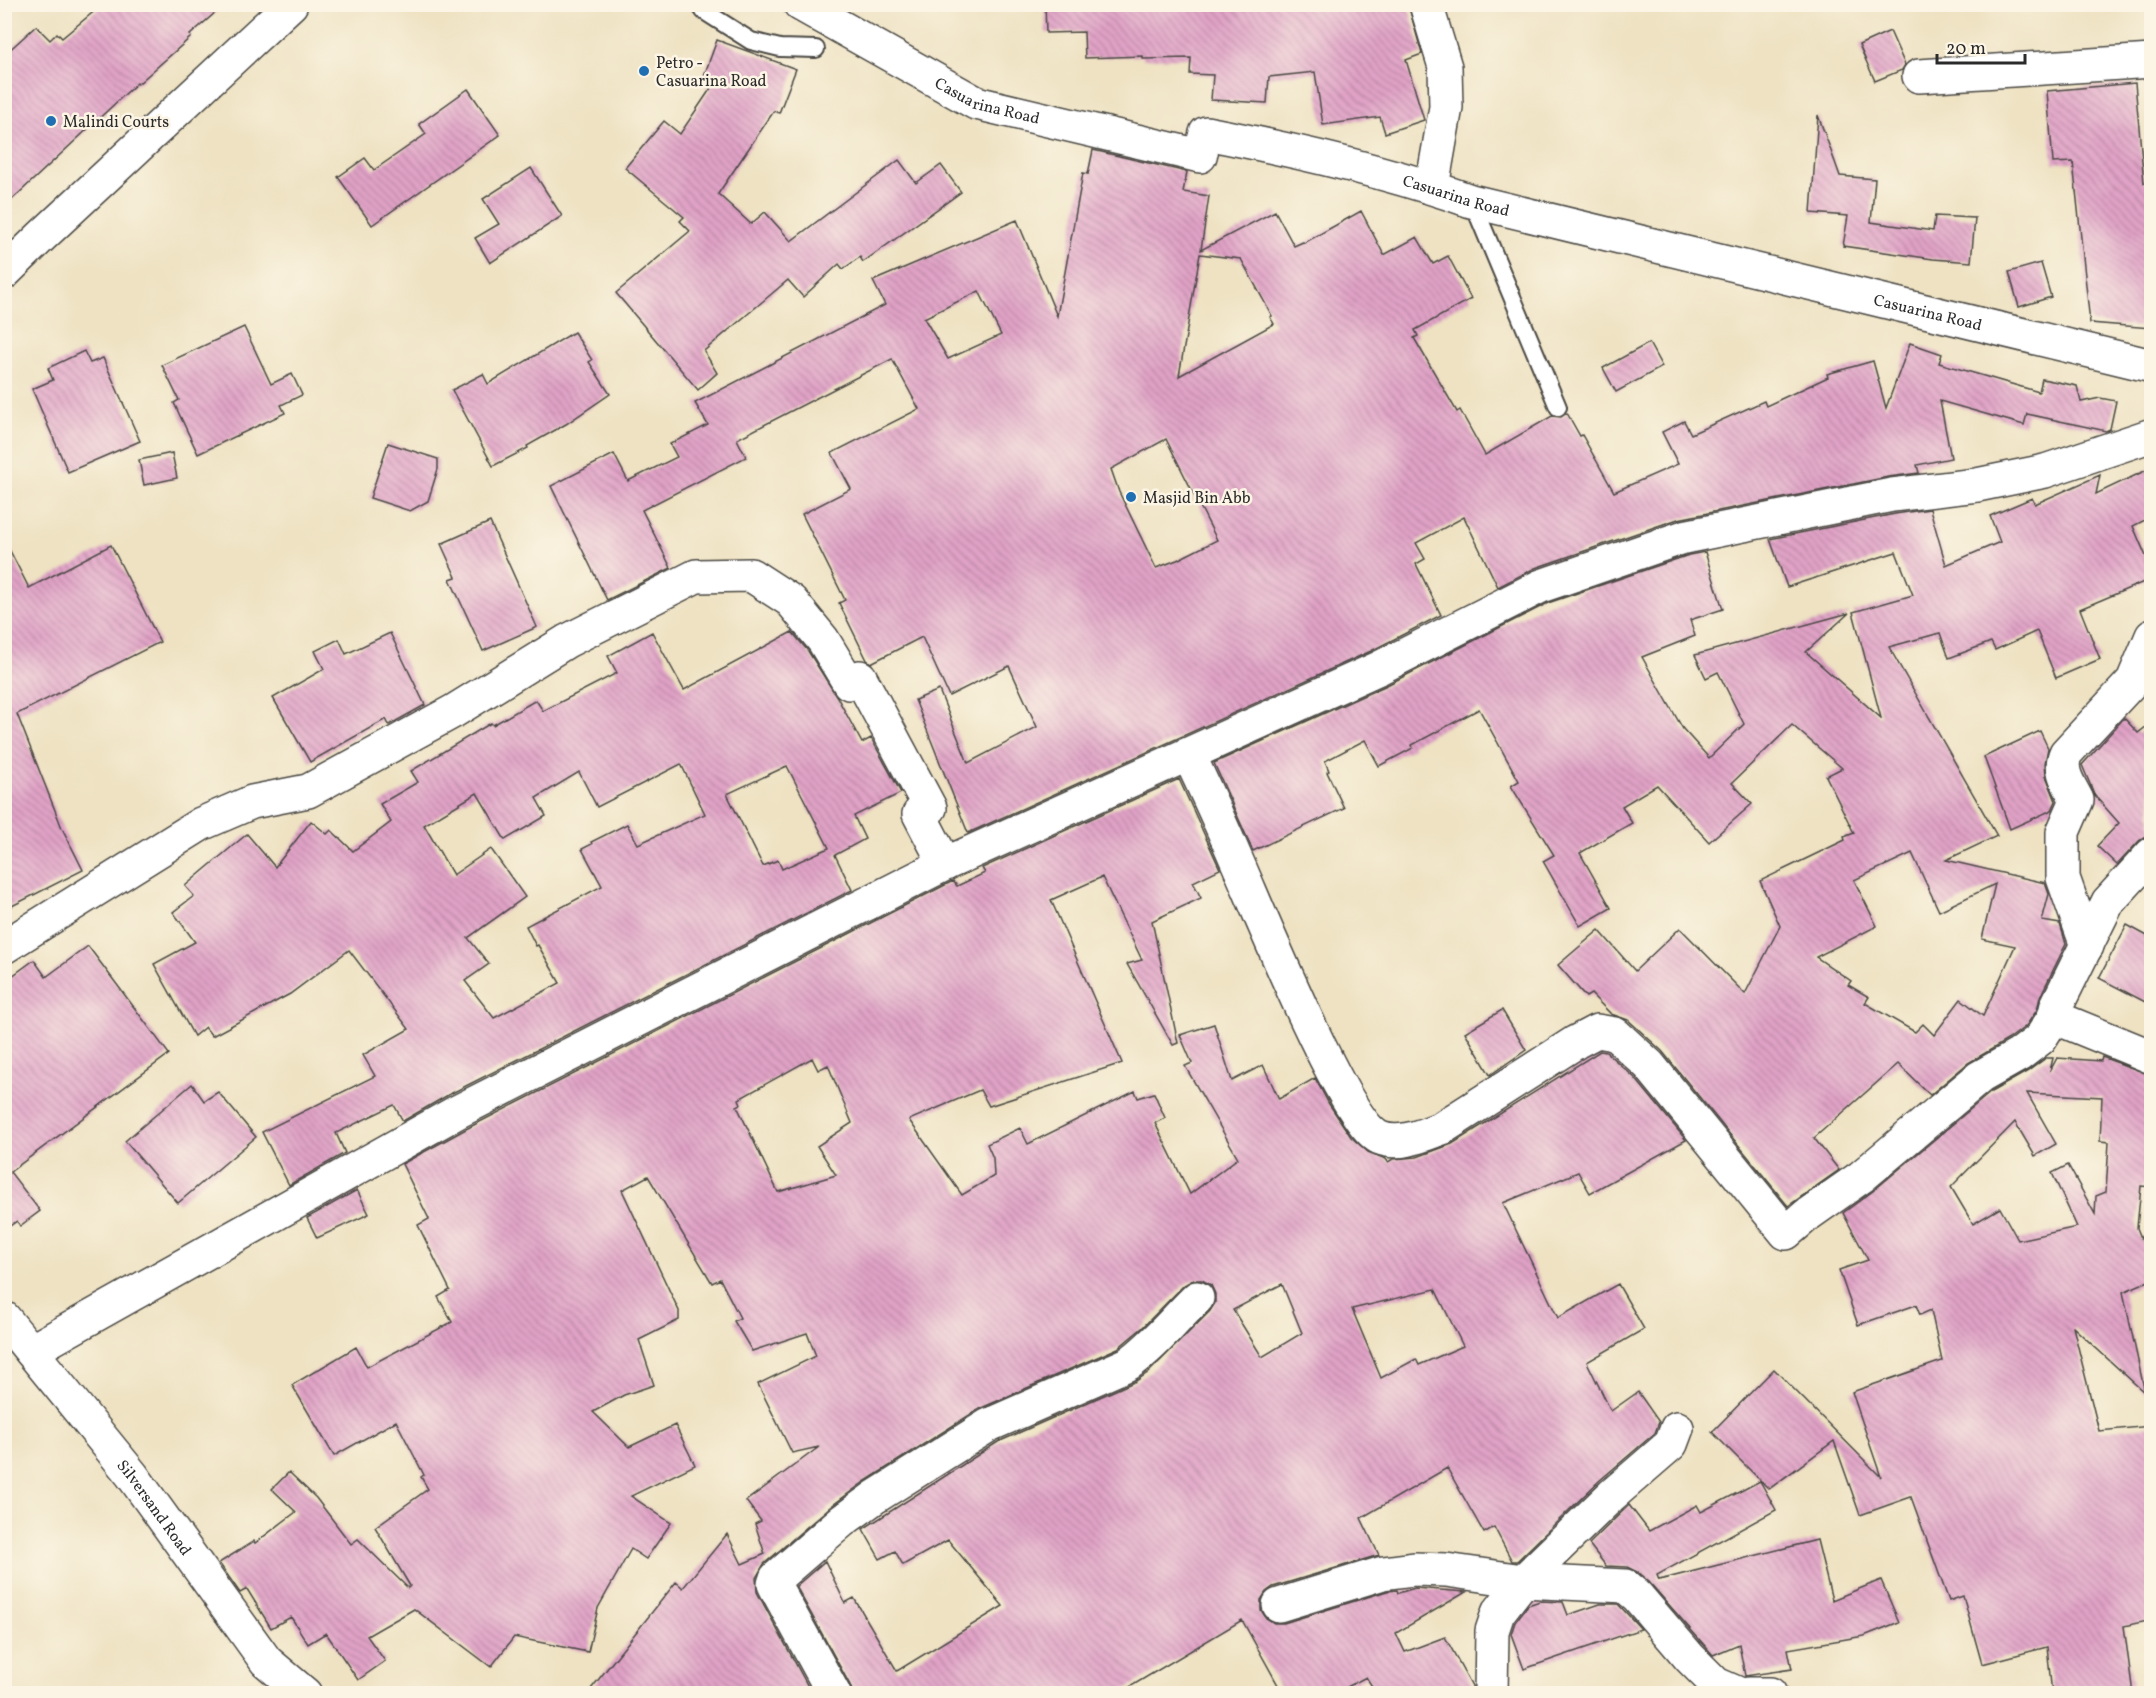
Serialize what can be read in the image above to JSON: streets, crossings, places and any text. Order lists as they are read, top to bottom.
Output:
{
  "streets": {
    "street": ["Casuarina Road", "Silversand Road"]
  },
  "places": ["Petro - Casuarina Road", "Malindi Courts", "Masjid Bin Abb"],
  "scale_bar": "20 m"
}
